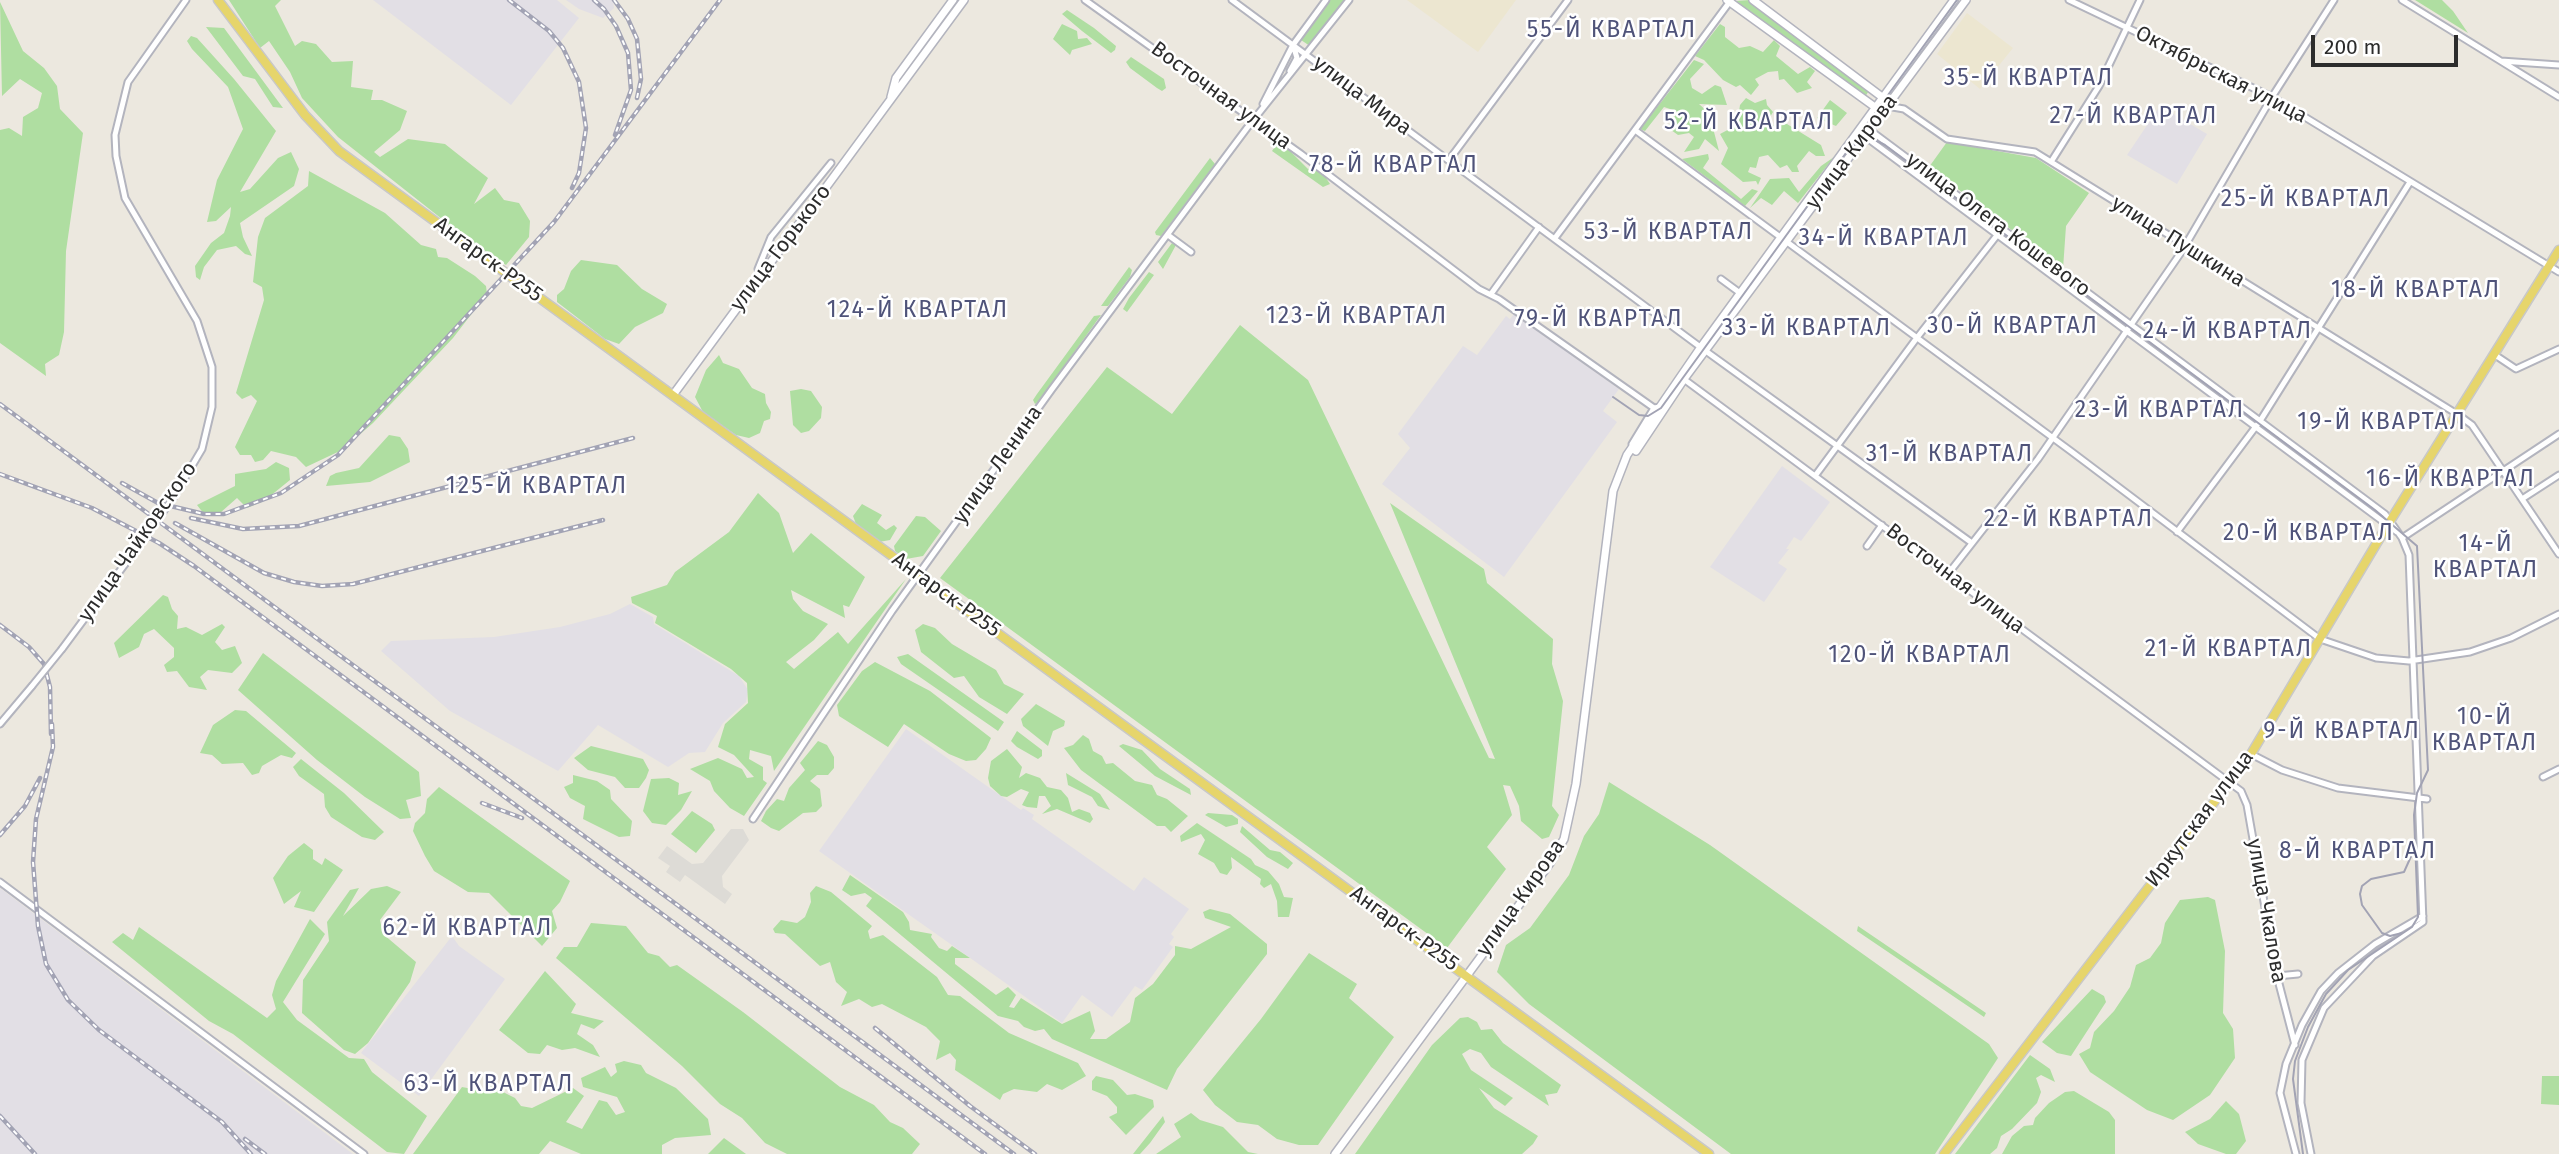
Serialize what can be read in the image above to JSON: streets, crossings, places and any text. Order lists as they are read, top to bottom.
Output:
{
  "streets": {
    "main road": ["Ангарск-Р255", "Иркутская улица"],
    "street": [
      "Октябрьская улица",
      "Восточная улица",
      "улица Мира",
      "улица Кирова",
      "улица Олега Кошевого",
      "улица Пушкина",
      "улица Горького",
      "улица Ленина",
      "улица Чайковского",
      "улица Чкалова"
    ]
  },
  "crossings": [
    ["Октябрьская улица", "Иркутская улица"],
    ["Восточная улица", "улица Кирова"],
    ["Восточная улица", "улица Ленина"],
    ["Восточная улица", "Иркутская улица"],
    ["Восточная улица", "улица Чкалова"],
    ["улица Мира", "улица Кирова"],
    ["улица Мира", "улица Ленина"],
    ["улица Кирова", "улица Олега Кошевого"],
    ["улица Кирова", "улица Пушкина"],
    ["улица Кирова", "Ангарск-Р255"],
    ["улица Олега Кошевого", "Иркутская улица"],
    ["улица Пушкина", "Иркутская улица"],
    ["улица Горького", "Ангарск-Р255"],
    ["Ангарск-Р255", "улица Ленина"],
    ["Иркутская улица", "улица Чкалова"]
  ],
  "districts": [
    "55-Й КВАРТАЛ",
    "35-Й КВАРТАЛ",
    "27-Й КВАРТАЛ",
    "52-Й КВАРТАЛ",
    "78-Й КВАРТАЛ",
    "25-Й КВАРТАЛ",
    "53-Й КВАРТАЛ",
    "34-Й КВАРТАЛ",
    "18-Й КВАРТАЛ",
    "124-Й КВАРТАЛ",
    "123-Й КВАРТАЛ",
    "79-Й КВАРТАЛ",
    "30-Й КВАРТАЛ",
    "33-Й КВАРТАЛ",
    "24-Й КВАРТАЛ",
    "23-Й КВАРТАЛ",
    "19-Й КВАРТАЛ",
    "31-Й КВАРТАЛ",
    "16-Й КВАРТАЛ",
    "125-Й КВАРТАЛ",
    "22-Й КВАРТАЛ",
    "20-Й КВАРТАЛ",
    "14-Й КВАРТАЛ",
    "21-Й КВАРТАЛ",
    "120-Й КВАРТАЛ",
    "10-Й КВАРТАЛ",
    "9-Й КВАРТАЛ",
    "8-Й КВАРТАЛ",
    "62-Й КВАРТАЛ",
    "63-Й КВАРТАЛ"
  ],
  "scale_bar": "200 m"
}
